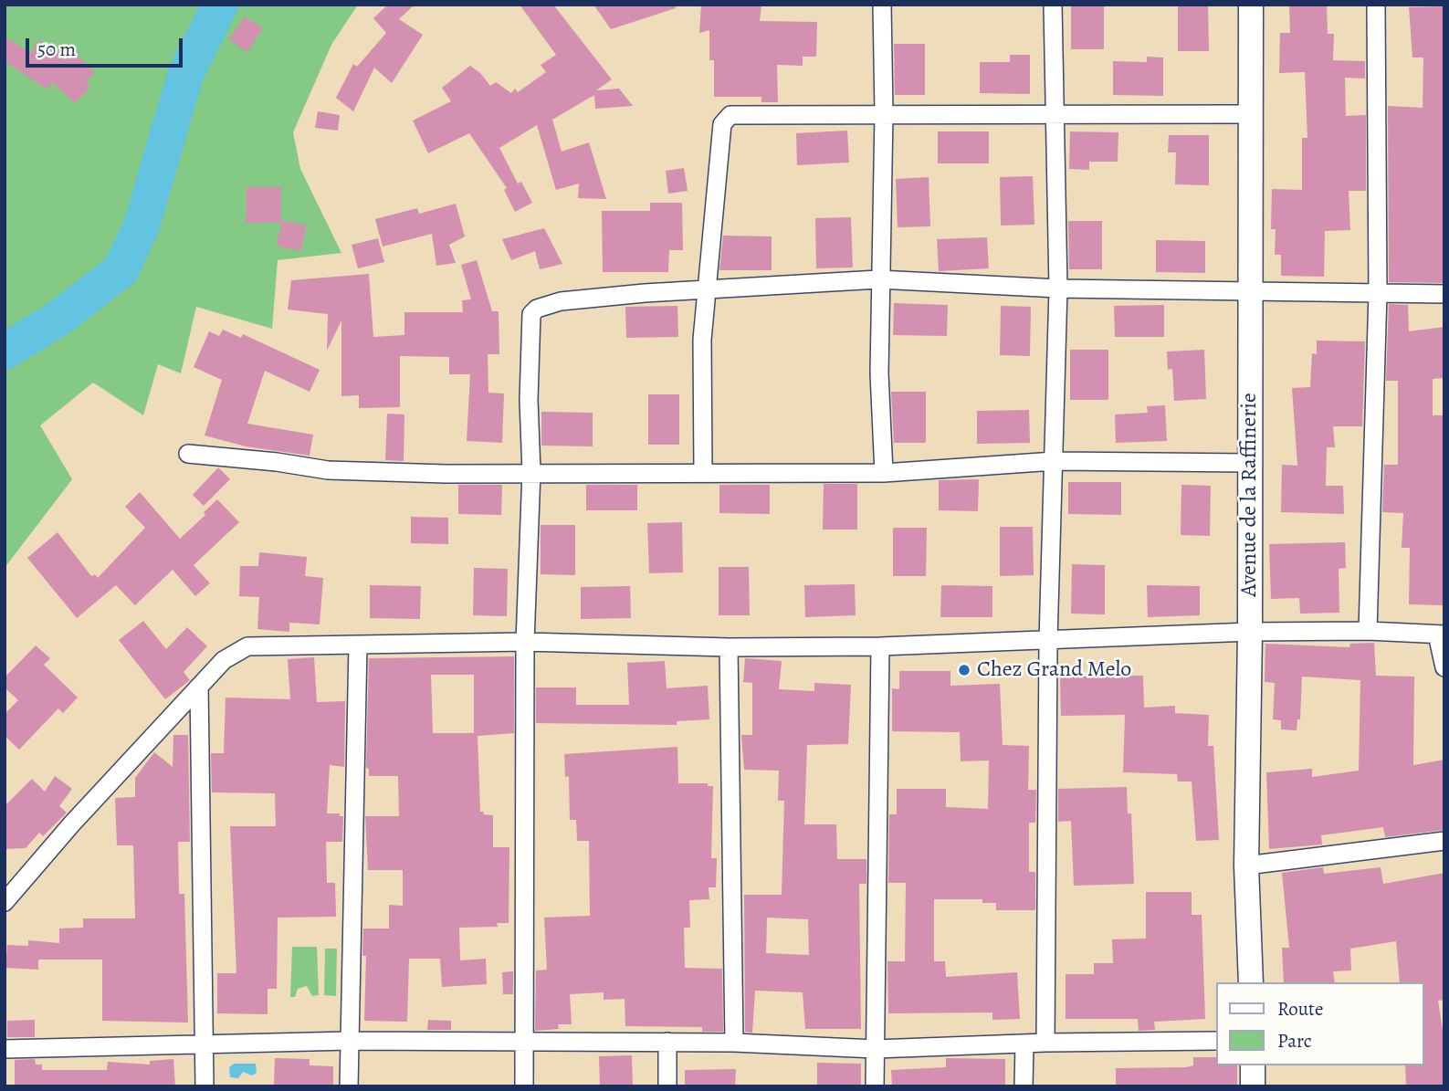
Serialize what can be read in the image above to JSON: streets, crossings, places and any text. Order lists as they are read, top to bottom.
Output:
{
  "streets": {
    "street": ["Avenue de la Raffinerie"]
  },
  "places": ["Chez Grand Melo"],
  "legend": ["Route", "Parc"],
  "scale_bar": "50 m"
}
